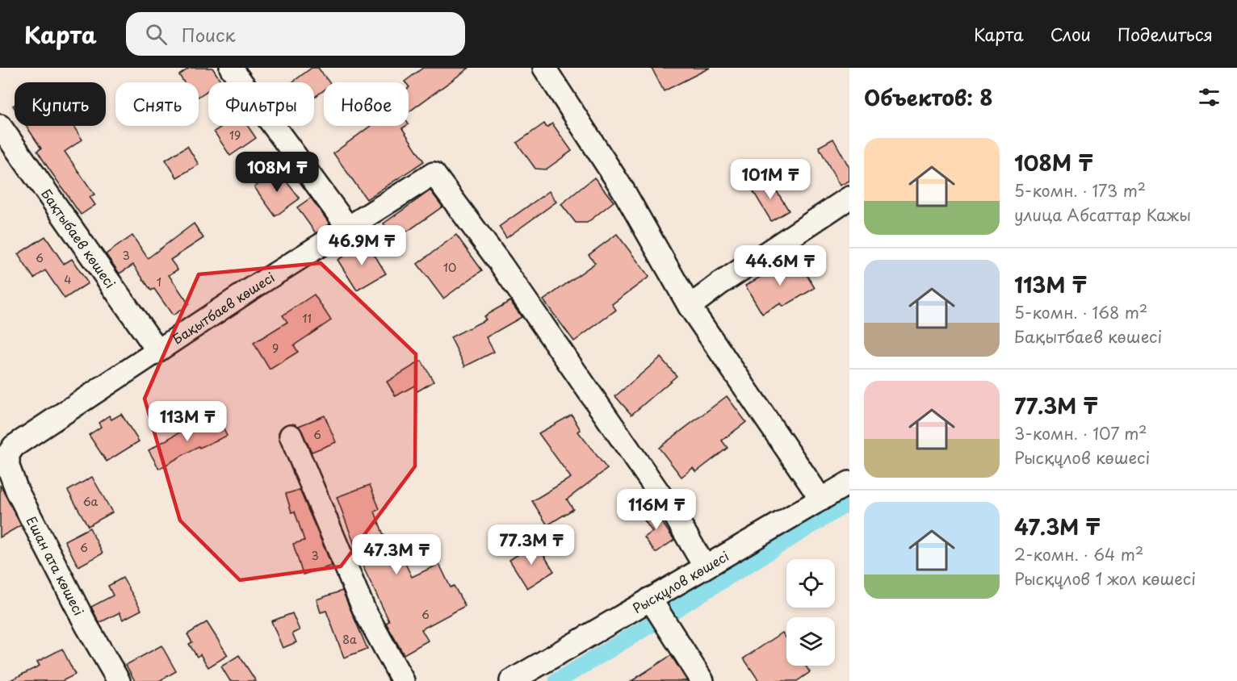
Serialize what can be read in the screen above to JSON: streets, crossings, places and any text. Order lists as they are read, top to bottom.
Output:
{
  "streets": {
    "street": [
      "Бақтыбаев көшесі",
      "Бақытбаев көшесі",
      "Ешан ата көшесі",
      "Рысқұлов көшесі"
    ]
  },
  "crossings": [
    ["Бақтыбаев көшесі", "Бақытбаев көшесі"],
    ["Бақытбаев көшесі", "Ешан ата көшесі"],
    ["Бақытбаев көшесі", "Рысқұлов көшесі"]
  ],
  "house_numbers": [
    "19",
    "3",
    "6",
    "10",
    "4",
    "1",
    "11",
    "9",
    "6",
    "6а",
    "6",
    "3",
    "6",
    "8а"
  ],
  "page": {
    "header": "Карта",
    "search": "Поиск",
    "nav": ["Карта", "Слои", "Поделиться"],
    "heading": "Объектов: 8",
    "chip": [
      "Купить",
      "Снять",
      "Фильтры",
      "Новое"
    ],
    "list": [
      {
        "name": "108M ₸",
        "note": "5-комн. · 173 m² · улица Абсаттар Кажы"
      },
      {
        "name": "113M ₸",
        "note": "5-комн. · 168 m² · Бақытбаев көшесі"
      },
      {
        "name": "77.3M ₸",
        "note": "3-комн. · 107 m² · Рысқұлов көшесі"
      },
      {
        "name": "47.3M ₸",
        "note": "2-комн. · 64 m² · Рысқұлов 1 жол көшесі"
      }
    ],
    "price": [
      "108M ₸",
      "101M ₸",
      "46.9M ₸",
      "44.6M ₸",
      "113M ₸",
      "116M ₸",
      "77.3M ₸",
      "47.3M ₸"
    ]
  }
}
